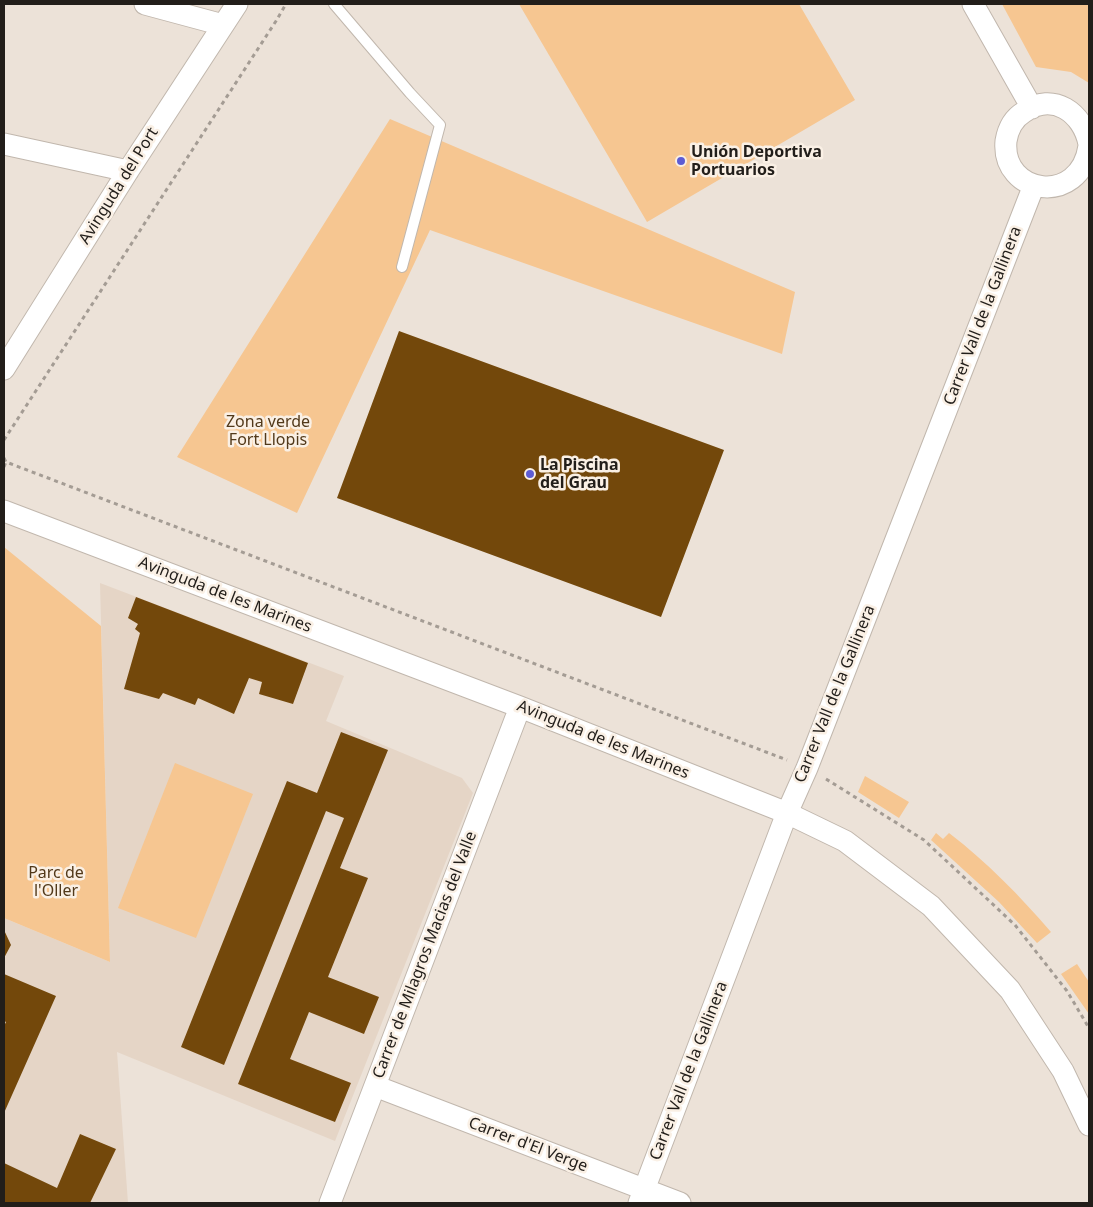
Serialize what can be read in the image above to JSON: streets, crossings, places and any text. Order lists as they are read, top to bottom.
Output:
{
  "streets": {
    "street": [
      "Avinguda del Port",
      "Carrer Vall de la Gallinera",
      "Avinguda de les Marines",
      "Carrer de Milagros Macias del Valle",
      "Carrer d'El Verge"
    ]
  },
  "crossings": [
    ["Carrer Vall de la Gallinera", "Avinguda de les Marines"],
    ["Carrer Vall de la Gallinera", "Carrer d'El Verge"],
    ["Avinguda de les Marines", "Carrer de Milagros Macias del Valle"],
    ["Carrer de Milagros Macias del Valle", "Carrer d'El Verge"]
  ],
  "parks": ["Zona verde Fort Llopis", "Parc de l'Oller"],
  "places": ["Unión Deportiva Portuarios", "La Piscina del Grau"]
}
